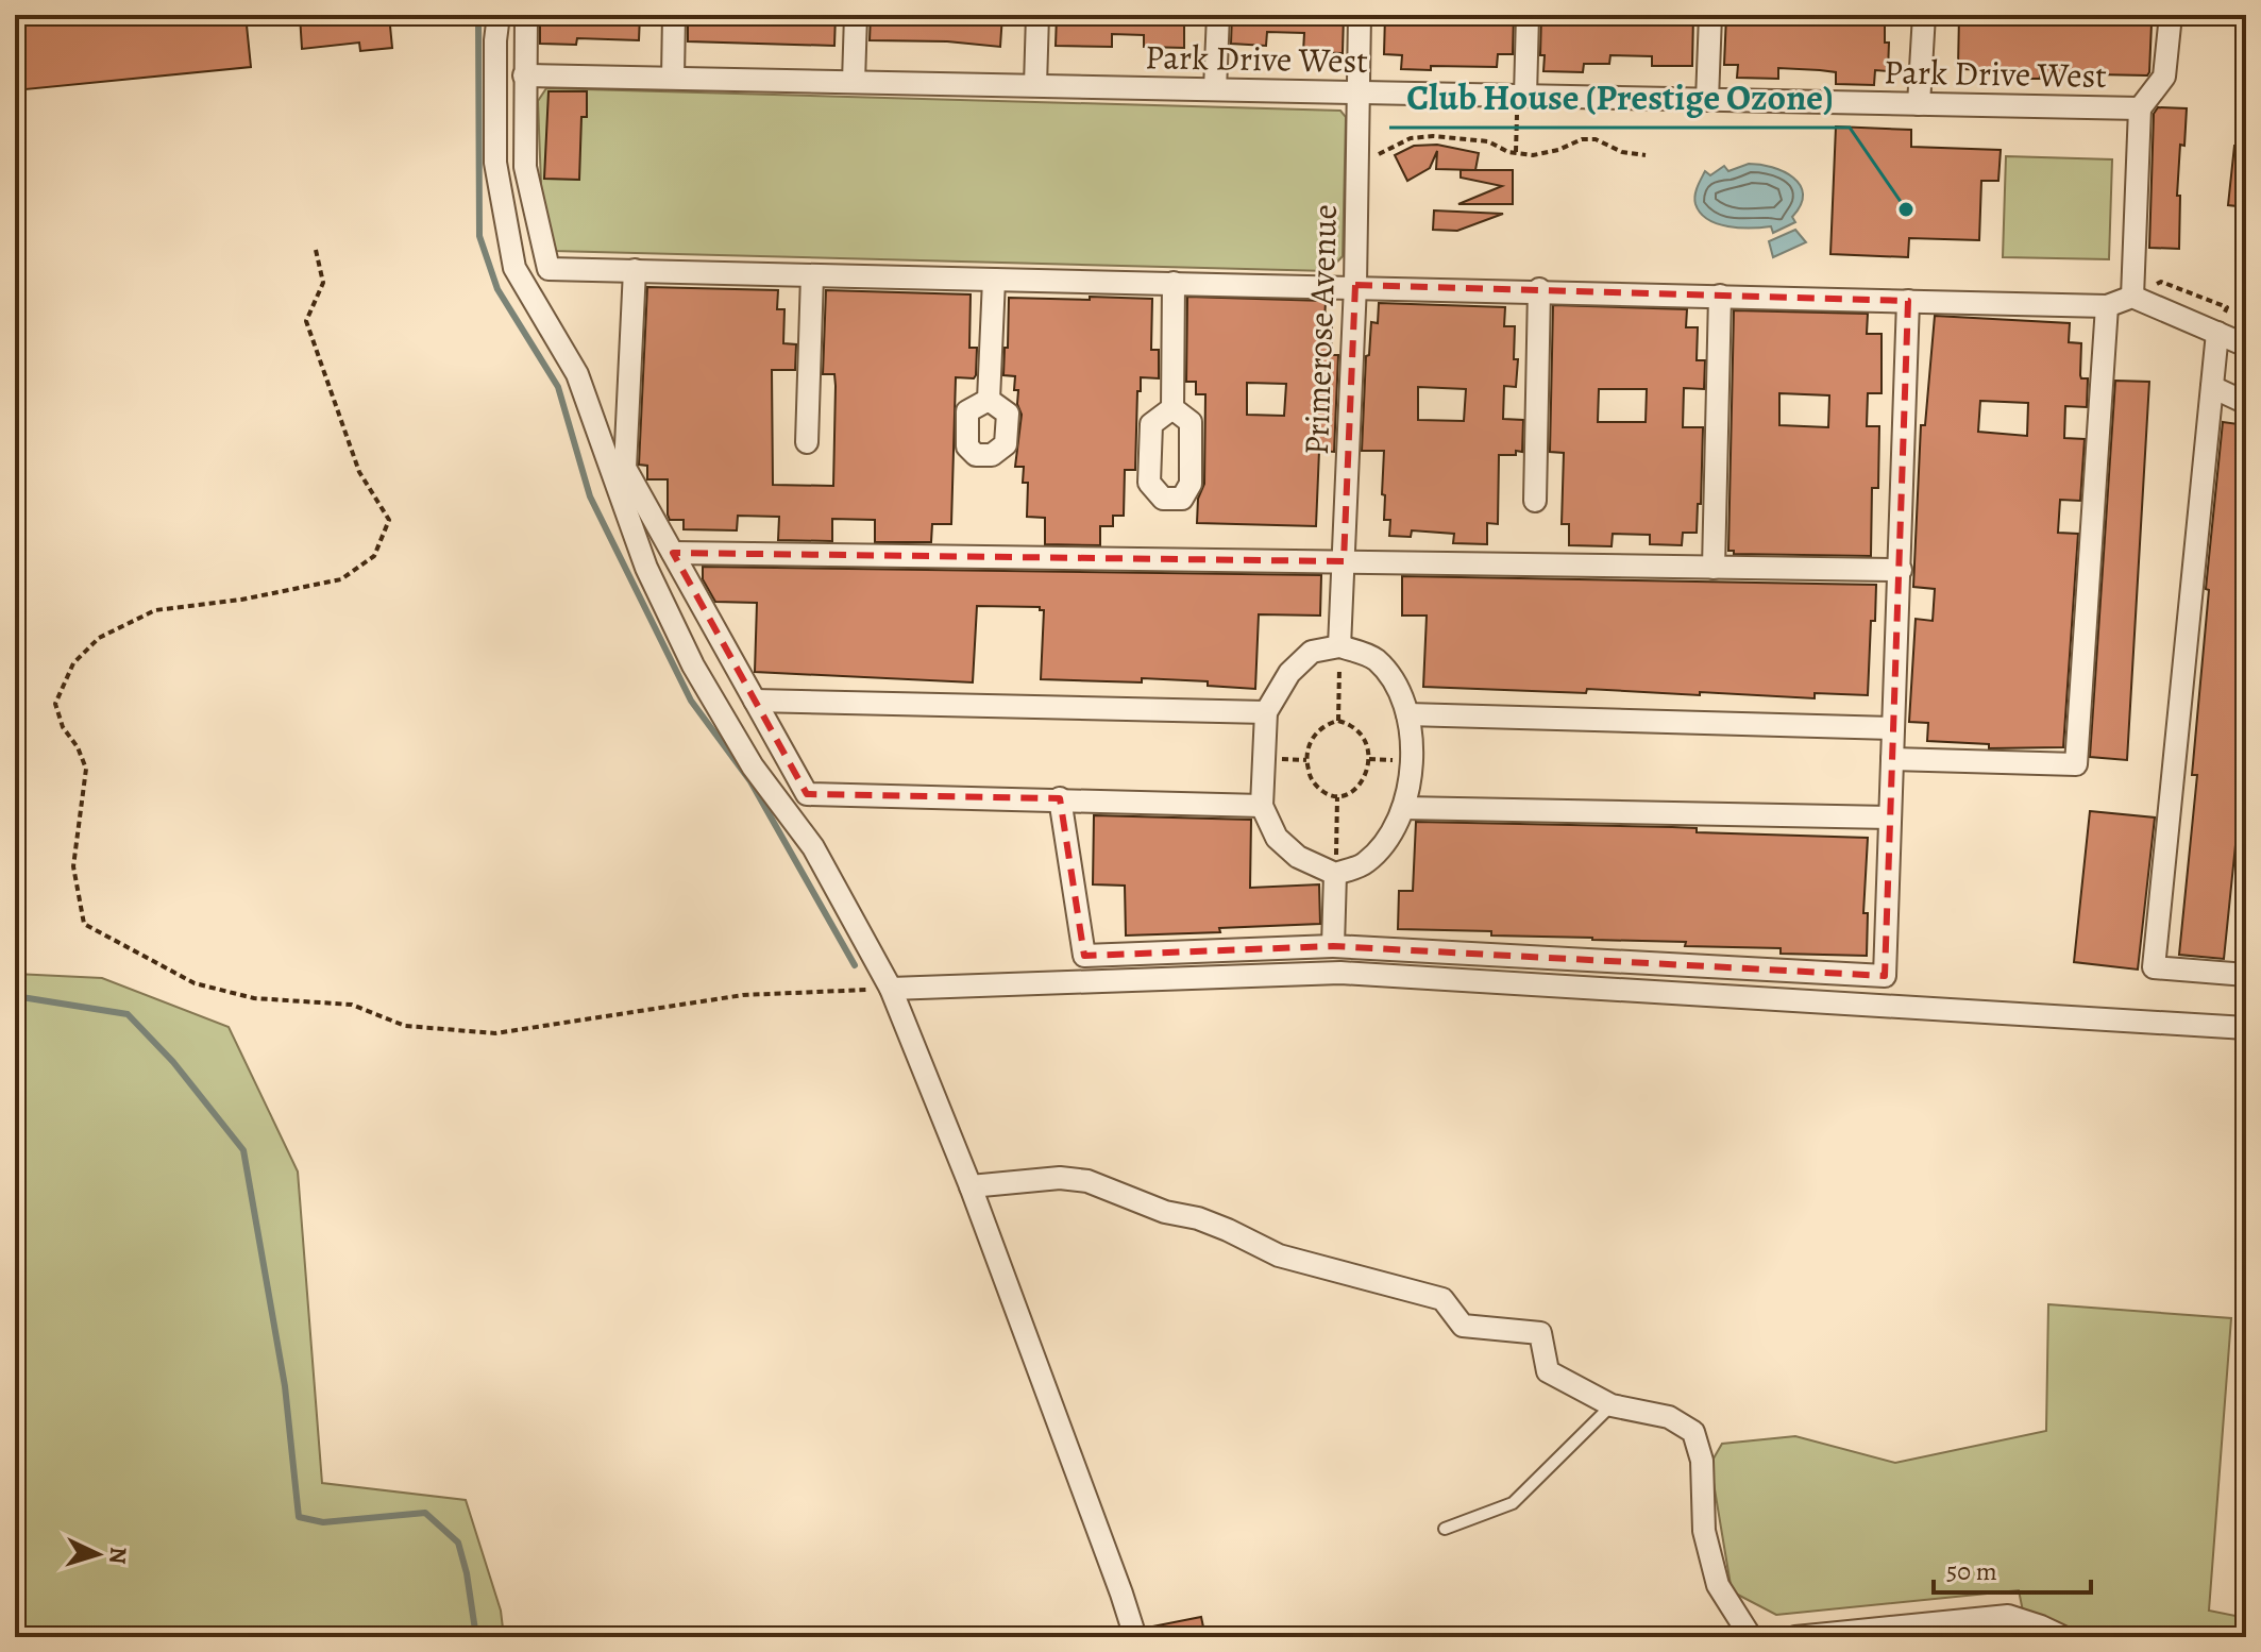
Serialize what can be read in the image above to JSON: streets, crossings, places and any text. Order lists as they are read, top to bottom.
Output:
{
  "streets": {
    "street": ["Park Drive West", "Primerose Avenue"]
  },
  "crossings": [
    ["Park Drive West", "Primerose Avenue"]
  ],
  "places": ["Club House (Prestige Ozone)"],
  "scale_bar": "50 m",
  "north": "right"
}
